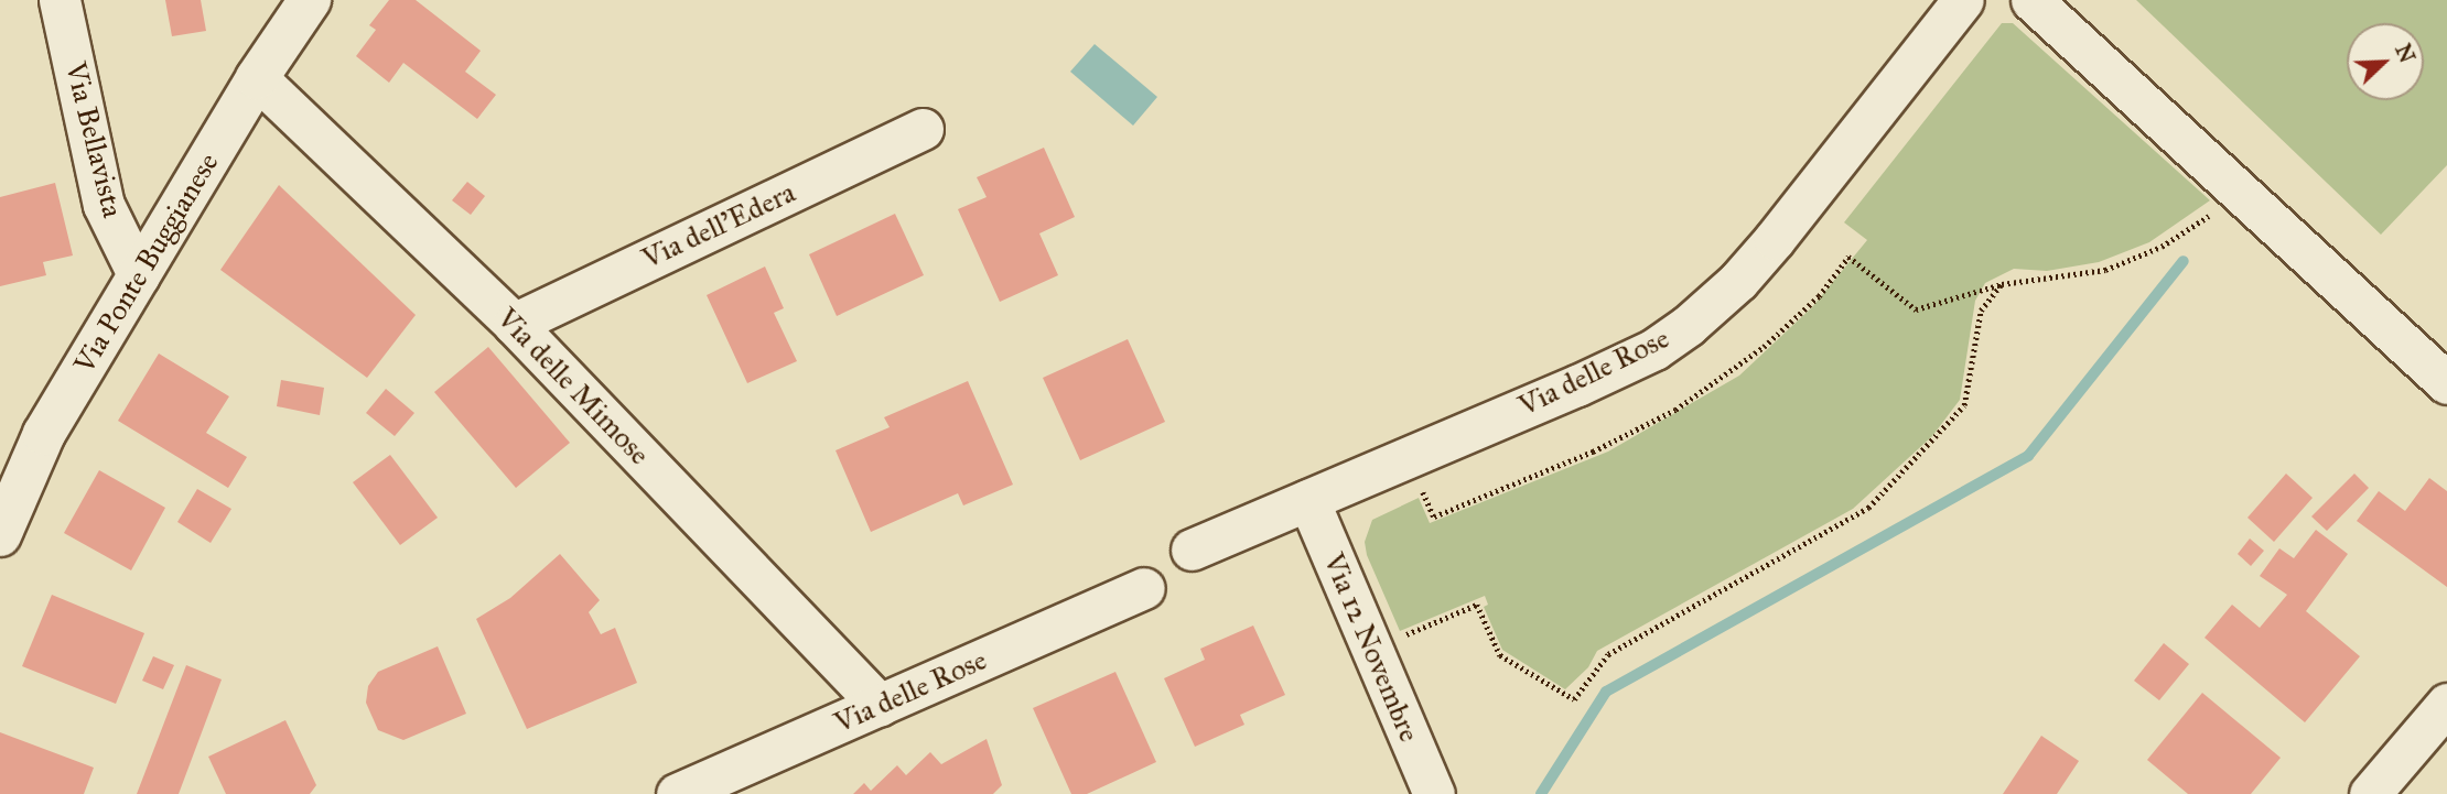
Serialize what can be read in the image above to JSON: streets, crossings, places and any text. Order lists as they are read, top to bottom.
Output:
{
  "streets": {
    "main road": ["Via Ponte Buggianese"],
    "street": [
      "Via Bellavista",
      "Via dell'Edera",
      "Via delle Rose",
      "Via delle Mimose",
      "Via 12 Novembre"
    ]
  },
  "crossings": [
    ["Via Bellavista", "Via Ponte Buggianese"],
    ["Via dell'Edera", "Via delle Mimose"],
    ["Via Ponte Buggianese", "Via delle Mimose"],
    ["Via delle Rose", "Via delle Mimose"],
    ["Via delle Rose", "Via 12 Novembre"]
  ],
  "north": "top right"
}
